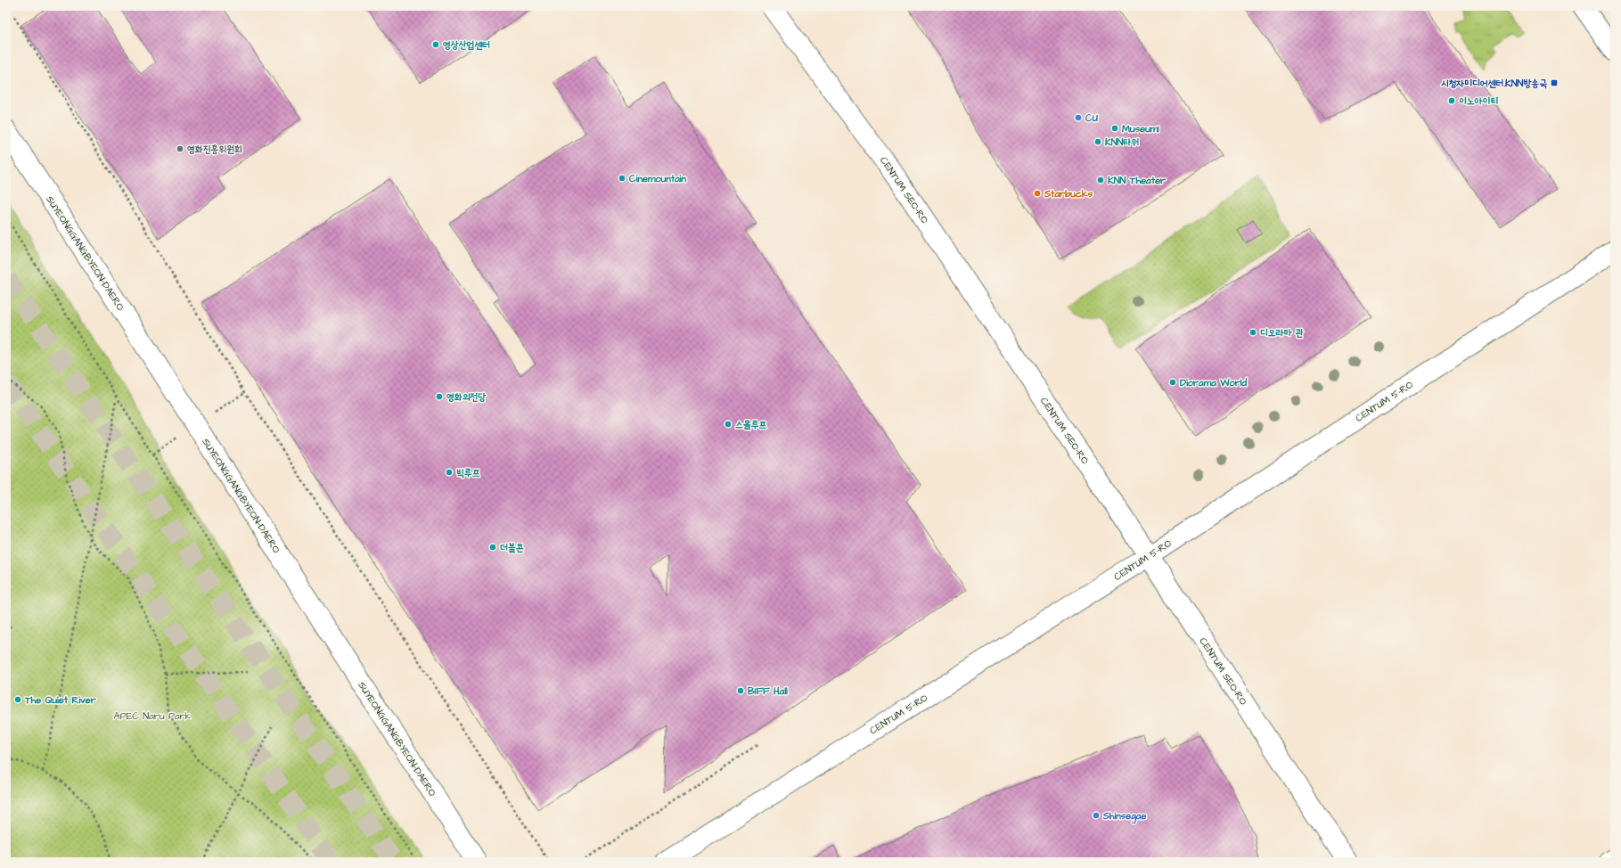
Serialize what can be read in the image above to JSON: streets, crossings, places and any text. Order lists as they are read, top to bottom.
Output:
{
  "streets": {
    "street": ["CENTUM SEO-RO", "SUYEONGGANGBYEON-DAERO", "CENTUM 5-RO"]
  },
  "crossings": [
    ["CENTUM SEO-RO", "CENTUM 5-RO"]
  ],
  "parks": ["APEC Naru Park"],
  "places": {
    "other": [
      "영상산업센터",
      "이노아이티",
      "CU",
      "Museum1",
      "KNN타워",
      "영화진흥위원회",
      "Cinemountain",
      "KNN Theater",
      "Starbucks",
      "디오라마 관",
      "Diorama World",
      "영화의전당",
      "스몰루프",
      "빅루프",
      "더블콘",
      "BIFF Hall",
      "The Quiet River",
      "Shinsegae"
    ],
    "transit": ["시청자미디어센터.KNN방송국"]
  }
}
